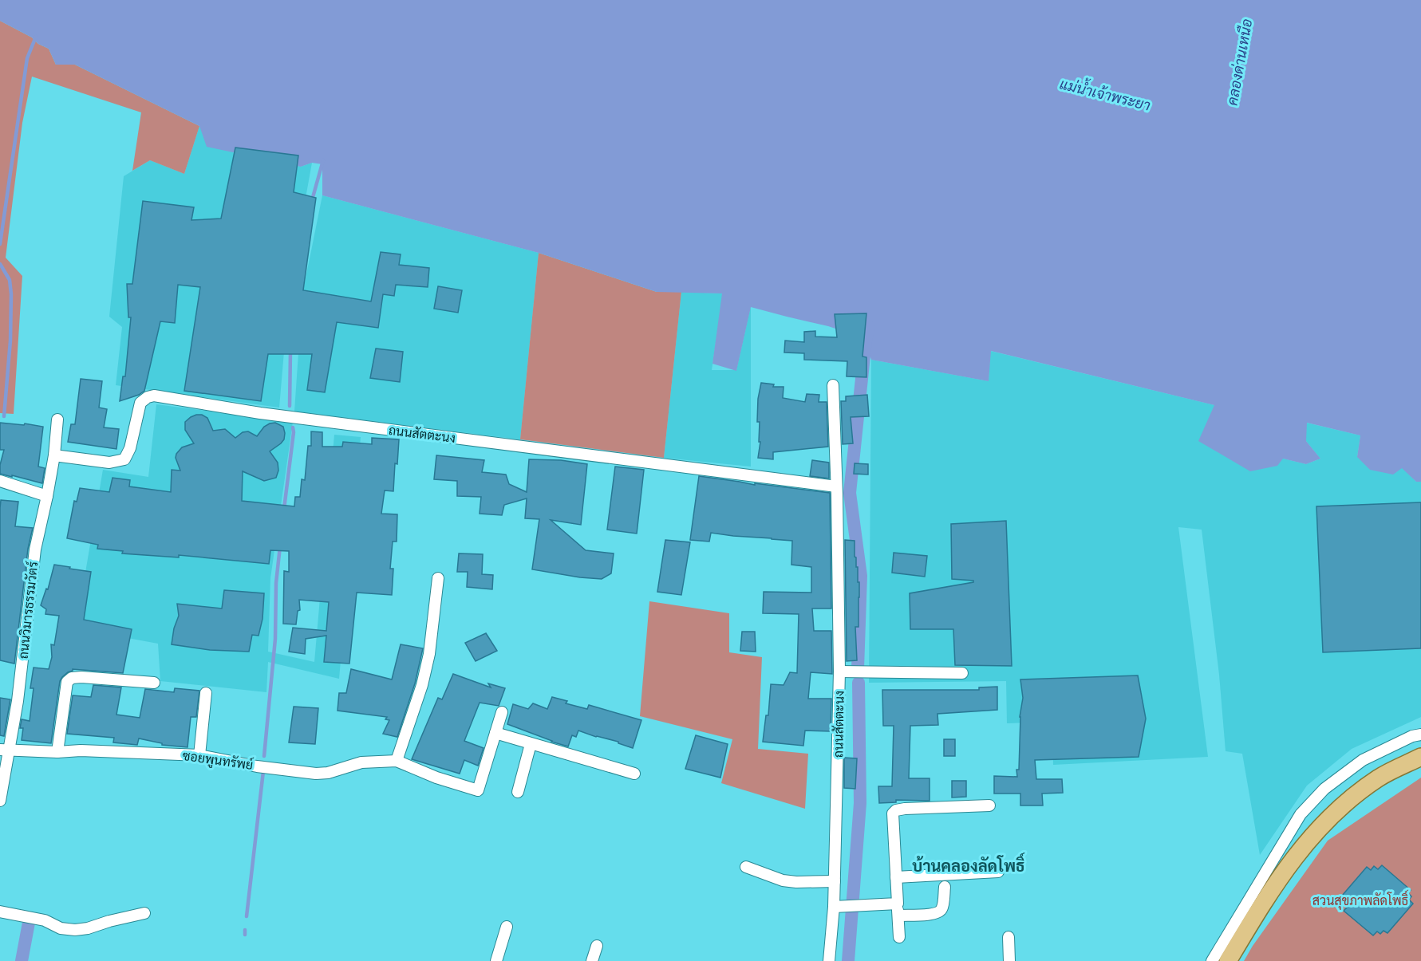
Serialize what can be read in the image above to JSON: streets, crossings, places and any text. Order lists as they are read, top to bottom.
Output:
{
  "streets": {
    "street": ["ถนนสัตตะนง", "ถนนวิมารธรรมวัตร์", "ซอยพูนทรัพย์"]
  },
  "crossings": [
    ["ถนนสัตตะนง", "ถนนวิมารธรรมวัตร์"],
    ["ถนนวิมารธรรมวัตร์", "ซอยพูนทรัพย์"]
  ],
  "districts": ["บ้านคลองลัดโพธิ์"],
  "water": ["คลองด่านเหนือ", "แม่น้ำเจ้าพระยา"],
  "parks": ["สวนสุขภาพลัดโพธิ์"]
}
